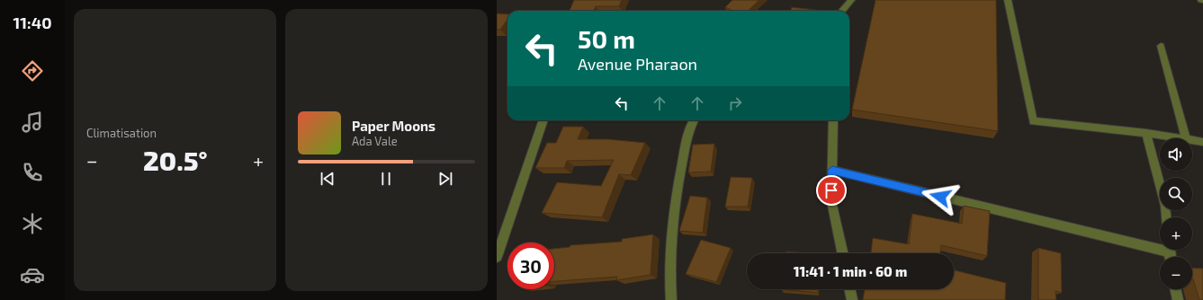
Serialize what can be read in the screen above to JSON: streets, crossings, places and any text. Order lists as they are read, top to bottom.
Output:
{
  "page": {
    "tabs": "11:40",
    "tile": "Climatisation",
    "turn": ["50 m", "Avenue Pharaon"],
    "song": ["Paper Moons", "Ada Vale"],
    "map_buttons": ["+", "−"],
    "heat": ["−", "20.5°", "+"],
    "limit": "30",
    "trip": "11:41 · 1 min · 60 m"
  }
}
